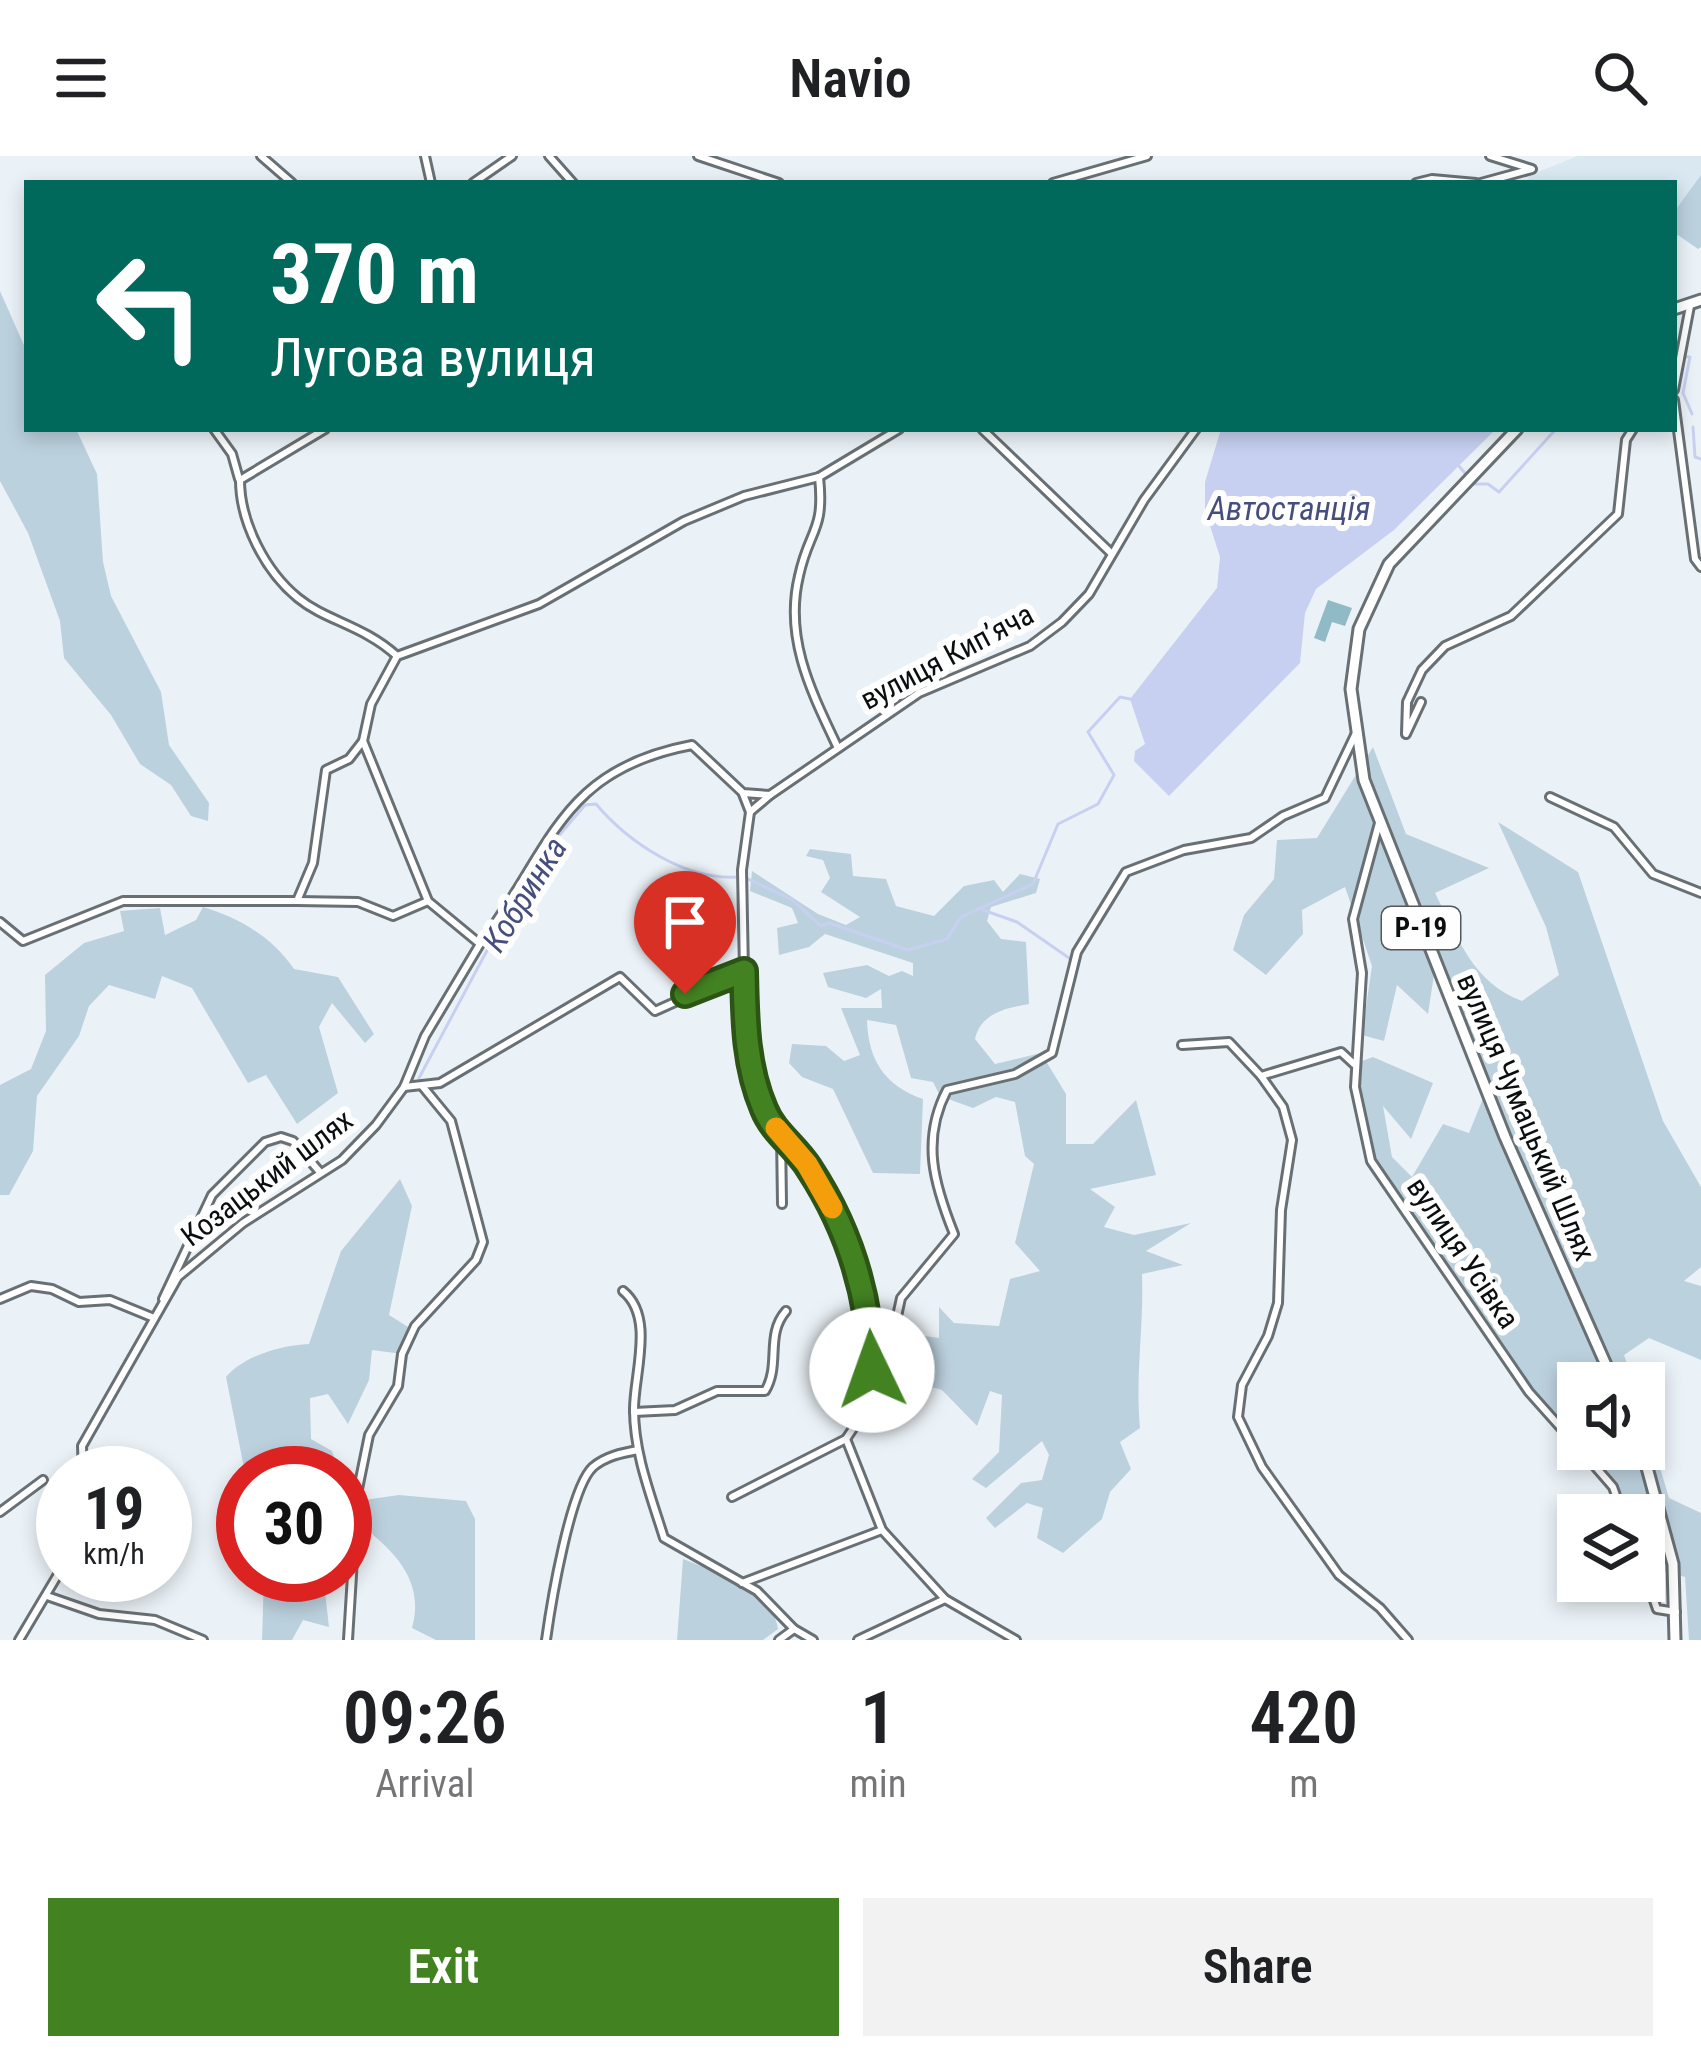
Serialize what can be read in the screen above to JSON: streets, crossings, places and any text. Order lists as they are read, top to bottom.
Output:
{
  "streets": {
    "main road": ["Р-19", "вулиця Чумацький Шлях"],
    "street": ["вулиця Кипʼяча", "Козацький шлях", "вулиця Усівка"]
  },
  "crossings": [
    ["вулиця Чумацький Шлях", "вулиця Усівка"]
  ],
  "water": ["Автостанція", "Кобринка"],
  "page": {
    "header": "Navio",
    "turn": ["370 m", "Лугова вулиця"],
    "speed": "19 km/h",
    "limit": "30",
    "eta": [
      "09:26",
      "Arrival",
      "1",
      "min",
      "420",
      "m"
    ],
    "buttons": ["Exit", "Share"]
  }
}
